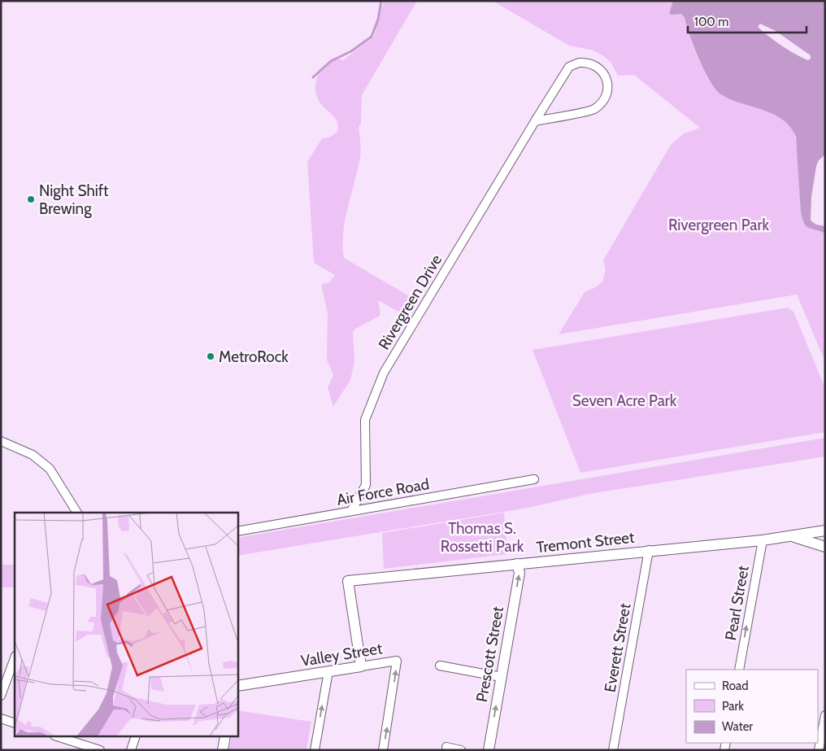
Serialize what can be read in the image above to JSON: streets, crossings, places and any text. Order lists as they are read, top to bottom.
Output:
{
  "streets": {
    "street": [
      "Rivergreen Drive",
      "Air Force Road",
      "Tremont Street",
      "Pearl Street",
      "Everett Street",
      "Valley Street",
      "Prescott Street"
    ]
  },
  "crossings": [
    ["Rivergreen Drive", "Air Force Road"],
    ["Tremont Street", "Pearl Street"],
    ["Tremont Street", "Everett Street"],
    ["Tremont Street", "Valley Street"],
    ["Tremont Street", "Prescott Street"]
  ],
  "one_way": ["Pearl Street", "Prescott Street"],
  "parks": ["Rivergreen Park", "Seven Acre Park", "Thomas S. Rossetti Park"],
  "places": ["Night Shift Brewing", "MetroRock"],
  "legend": ["Road", "Park", "Water"],
  "scale_bar": "100 m"
}
